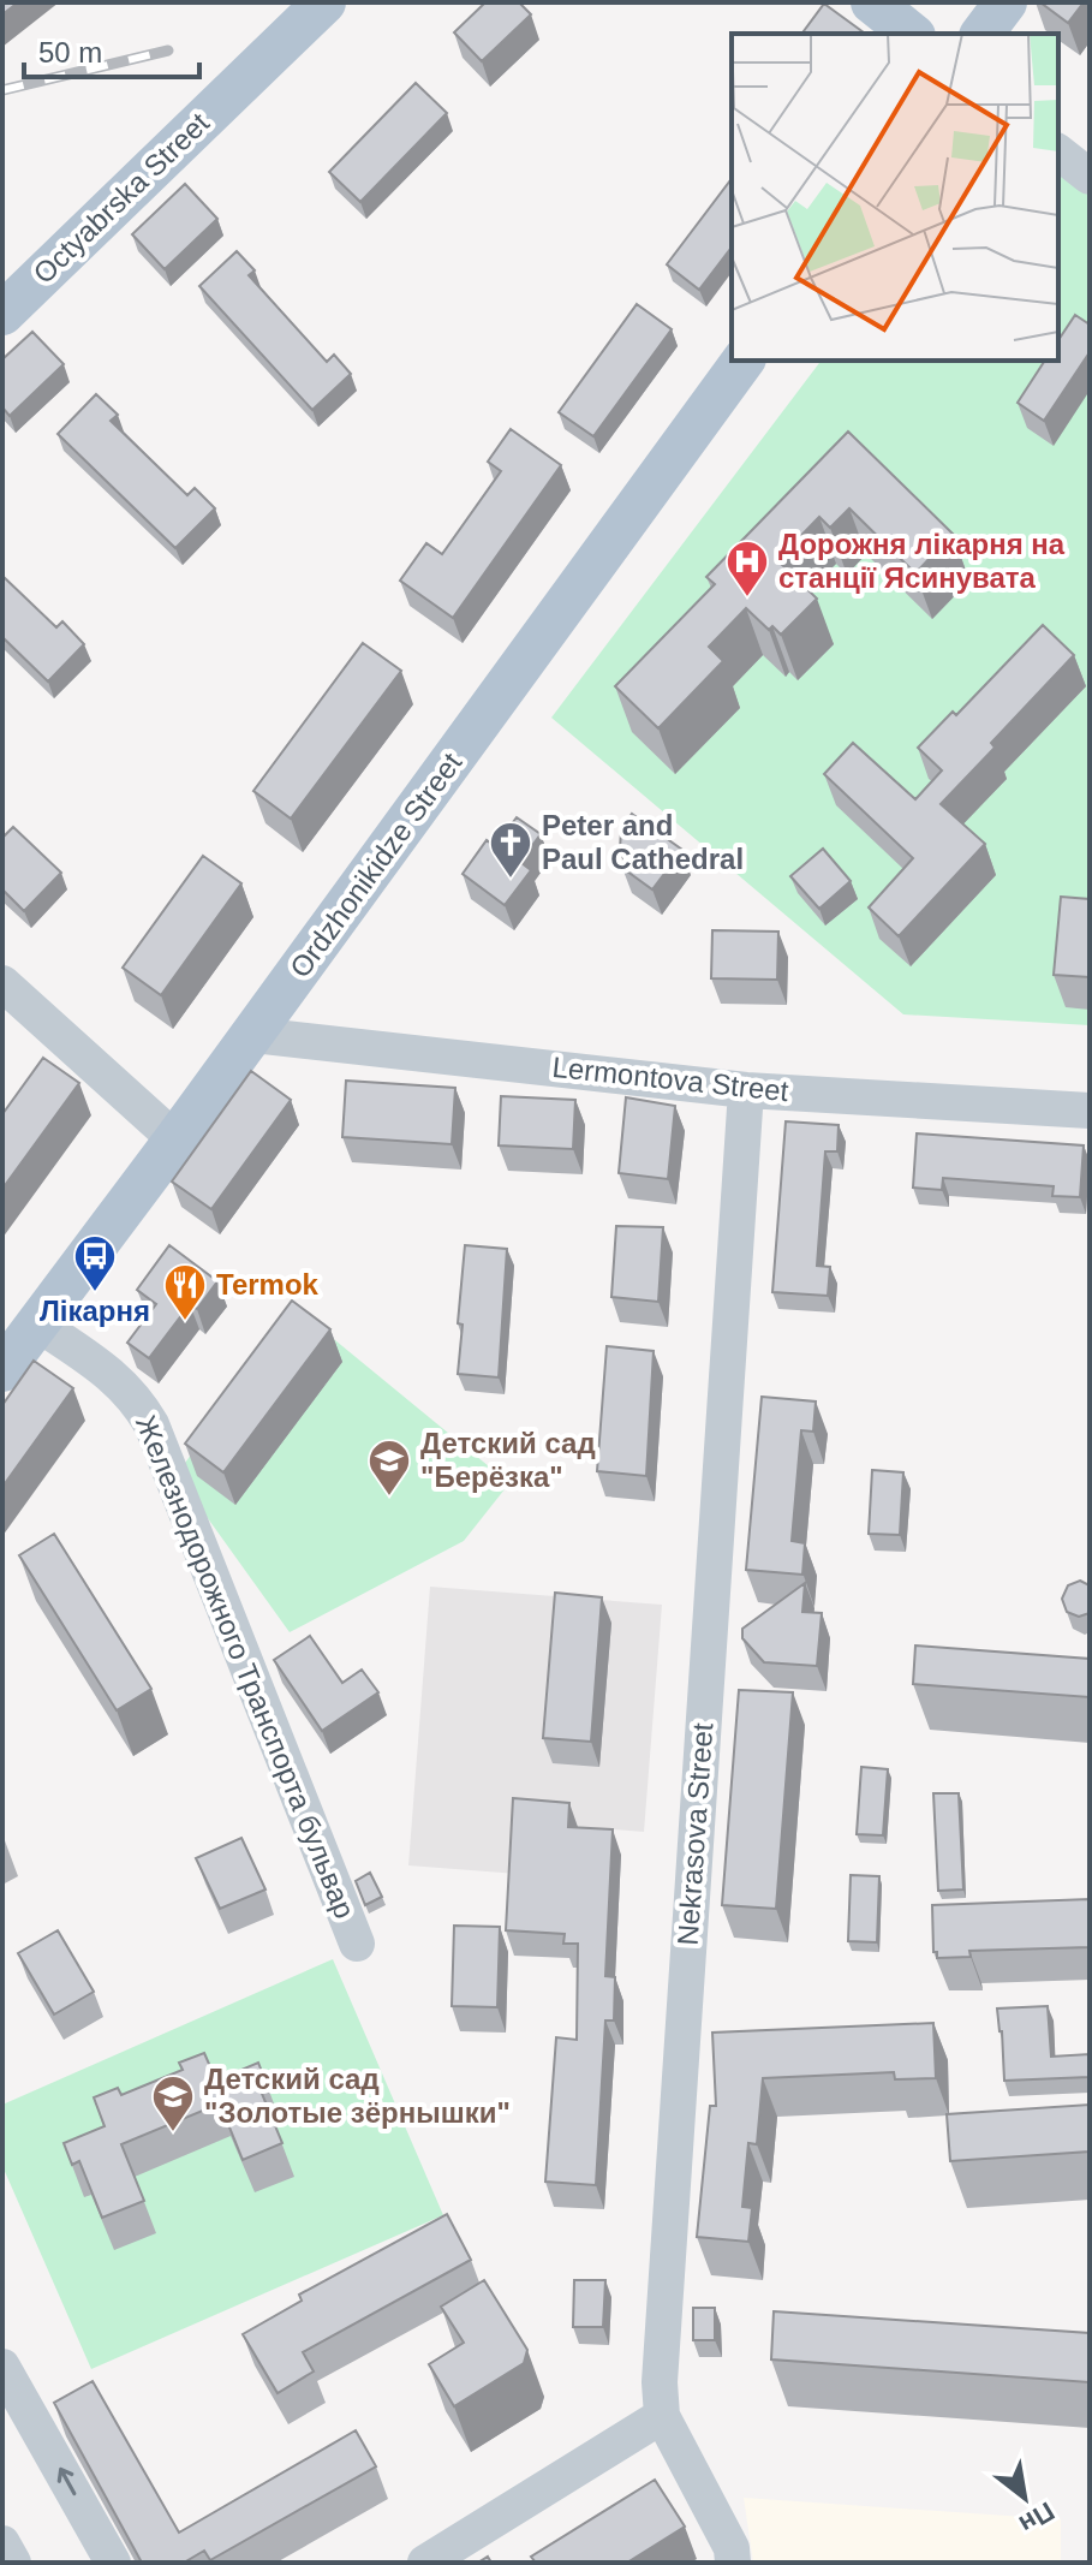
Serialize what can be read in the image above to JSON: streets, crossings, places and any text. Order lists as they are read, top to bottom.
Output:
{
  "streets": {
    "main road": ["Octyabrska Street", "Ordzhonikidze Street"],
    "street": ["Lermontova Street", "Железнодорожного Транспорта бульвар", "Nekrasova Street"]
  },
  "crossings": [
    ["Ordzhonikidze Street", "Lermontova Street"],
    ["Ordzhonikidze Street", "Железнодорожного Транспорта бульвар"],
    ["Lermontova Street", "Nekrasova Street"]
  ],
  "places": {
    "hospital": ["Дорожня лікарня на станції Ясинувата"],
    "church": ["Peter and Paul Cathedral"],
    "bus stop": ["Лікарня"],
    "restaurant": ["Termok"],
    "school or university": ["Детский сад \"Берёзка\"", "Детский сад \"Золотые зёрнышки\""]
  },
  "scale_bar": "50 m",
  "north": "bottom right"
}
